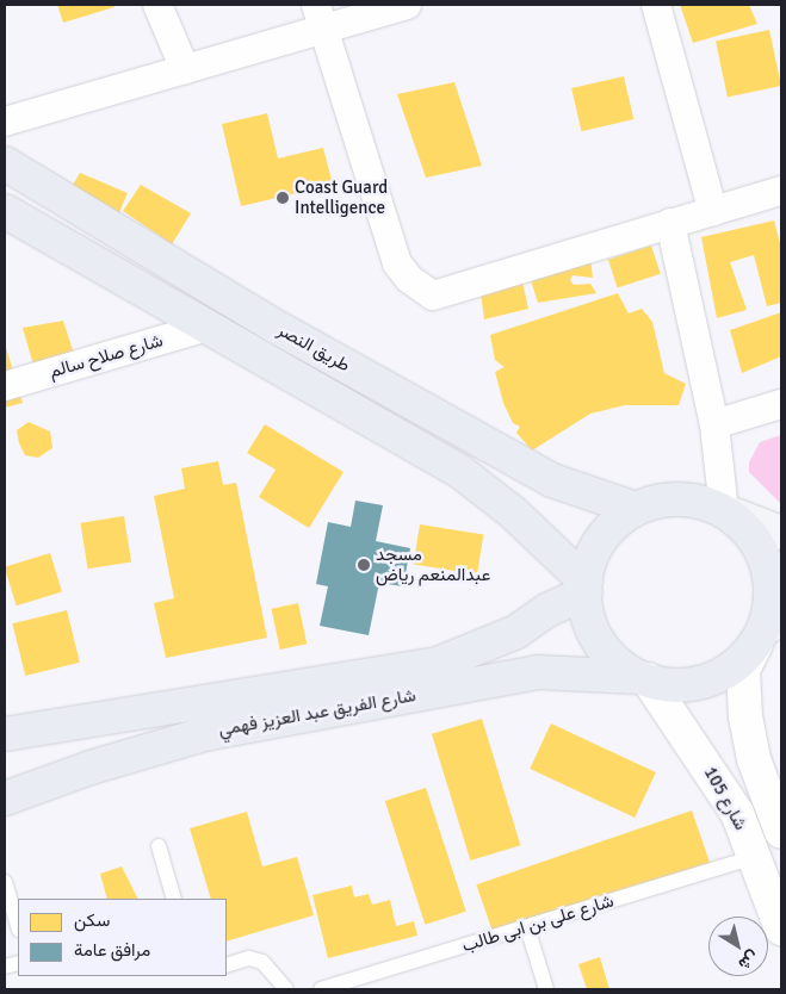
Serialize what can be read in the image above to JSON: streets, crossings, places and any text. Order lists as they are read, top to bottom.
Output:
{
  "streets": {
    "main road": ["طريق النصر", "شارع الفريق عبد العزيز فهمي"],
    "street": ["شارع صلاح سالم", "شارع 105"],
    "lane": ["شارع على بن ابى طالب"]
  },
  "crossings": [
    ["طريق النصر", "شارع صلاح سالم"],
    ["طريق النصر", "شارع الفريق عبد العزيز فهمي"],
    ["طريق النصر", "شارع 105"],
    ["شارع الفريق عبد العزيز فهمي", "شارع 105"],
    ["شارع 105", "شارع على بن ابى طالب"]
  ],
  "places": ["Coast Guard Intelligence", "مسجد عبدالمنعم رياض"],
  "legend": ["سكن", "مرافق عامة"],
  "north": "bottom right"
}
